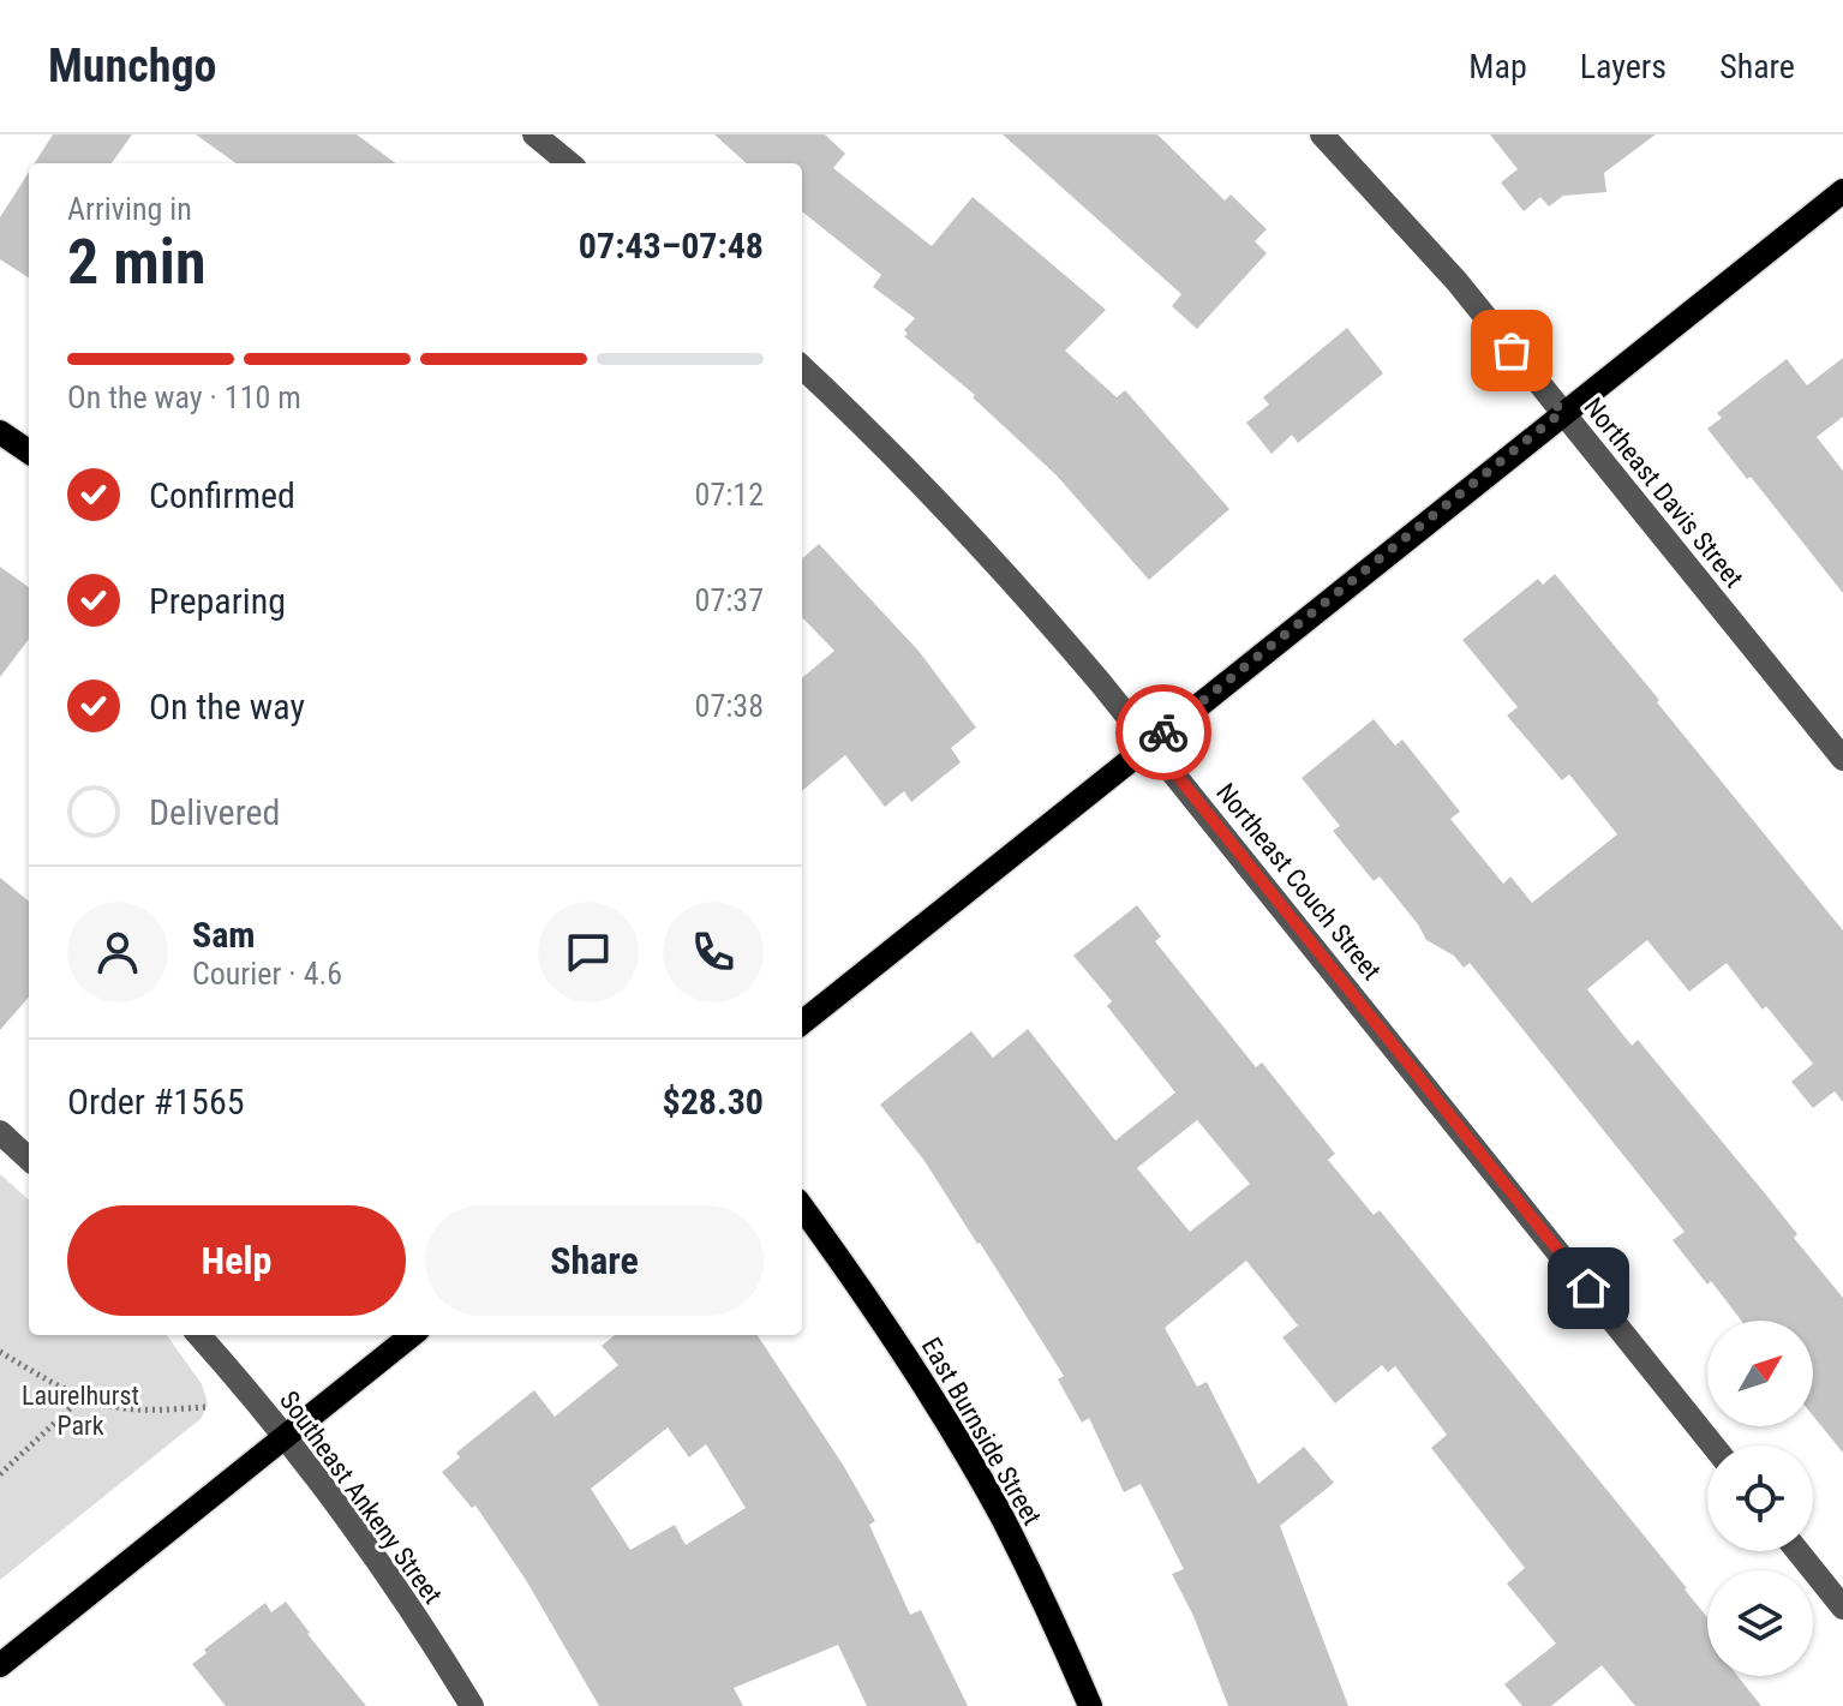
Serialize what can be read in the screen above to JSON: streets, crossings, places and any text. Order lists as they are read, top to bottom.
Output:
{
  "streets": {
    "main road": ["East Burnside Street"],
    "street": ["Northeast Davis Street", "Northeast Couch Street", "Southeast Ankeny Street"]
  },
  "parks": ["Laurelhurst Park"],
  "north": "top right",
  "page": {
    "header": "Munchgo",
    "nav": ["Map", "Layers", "Share"],
    "heading": ["2 min", "Arriving in", "07:43–07:48"],
    "panel": [
      "Sam",
      "Courier · 4.6",
      "Order #1565",
      "$28.30"
    ],
    "bar": "On the way · 110 m",
    "list": [
      ["Confirmed", "07:12"],
      ["Preparing", "07:37"],
      ["On the way", "07:38"],
      "Delivered"
    ],
    "buttons": ["Help", "Share"]
  }
}
